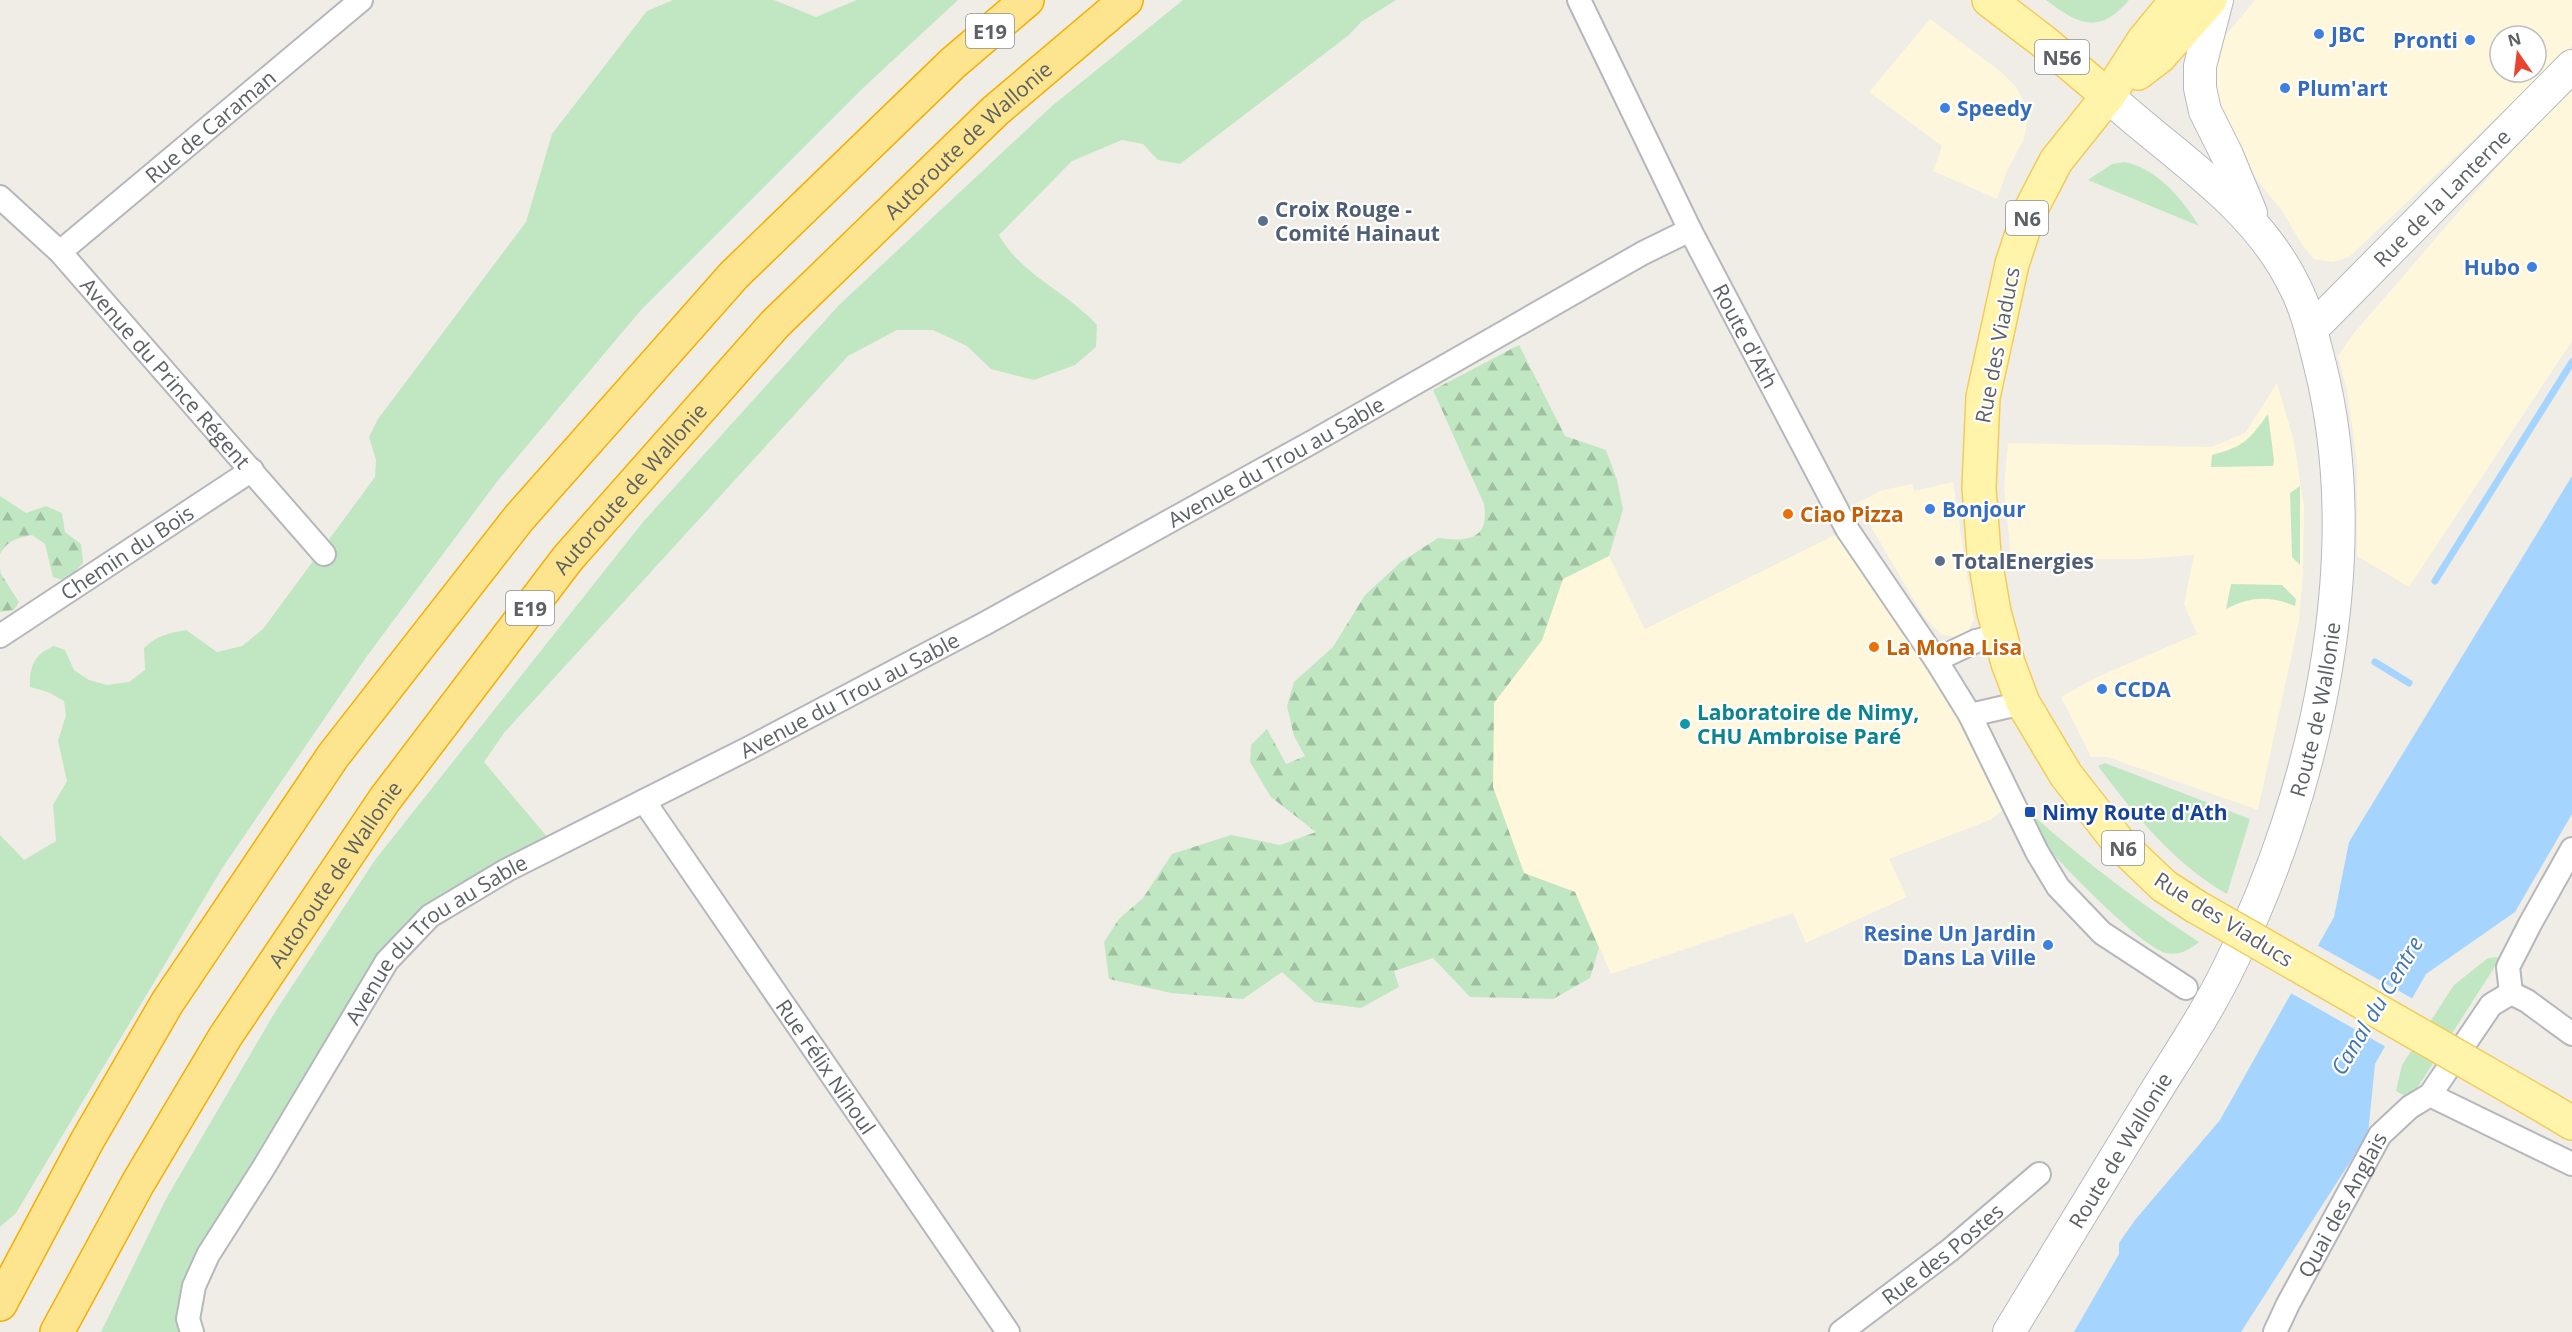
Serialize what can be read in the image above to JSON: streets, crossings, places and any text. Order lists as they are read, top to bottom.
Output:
{
  "streets": {
    "highway": ["E19", "Autoroute de Wallonie"],
    "main road": [
      "N56",
      "Rue de la Lanterne",
      "N6",
      "Rue des Viaducs",
      "Route de Wallonie"
    ],
    "street": [
      "Rue de Caraman",
      "Route d'Ath",
      "Avenue du Prince Régent",
      "Avenue du Trou au Sable",
      "Chemin du Bois",
      "Rue Félix Nihoul",
      "Quai des Anglais",
      "Rue des Postes"
    ]
  },
  "crossings": [
    ["N56", "Rue des Viaducs"],
    ["N56", "Route de Wallonie"],
    ["Rue de Caraman", "Avenue du Prince Régent"],
    ["Rue de la Lanterne", "Route de Wallonie"],
    ["Route d'Ath", "Avenue du Trou au Sable"],
    ["Rue des Viaducs", "Route de Wallonie"],
    ["Avenue du Prince Régent", "Chemin du Bois"],
    ["Avenue du Trou au Sable", "Rue Félix Nihoul"]
  ],
  "water": ["Canal du Centre"],
  "places": {
    "other": [
      "JBC",
      "Pronti",
      "Plum'art",
      "Speedy",
      "Croix Rouge - Comité Hainaut",
      "Hubo",
      "Bonjour",
      "Ciao Pizza",
      "TotalEnergies",
      "La Mona Lisa",
      "CCDA",
      "Laboratoire de Nimy, CHU Ambroise Paré",
      "Resine Un Jardin Dans La Ville"
    ],
    "transit": ["Nimy Route d'Ath"]
  },
  "north": "top"
}
